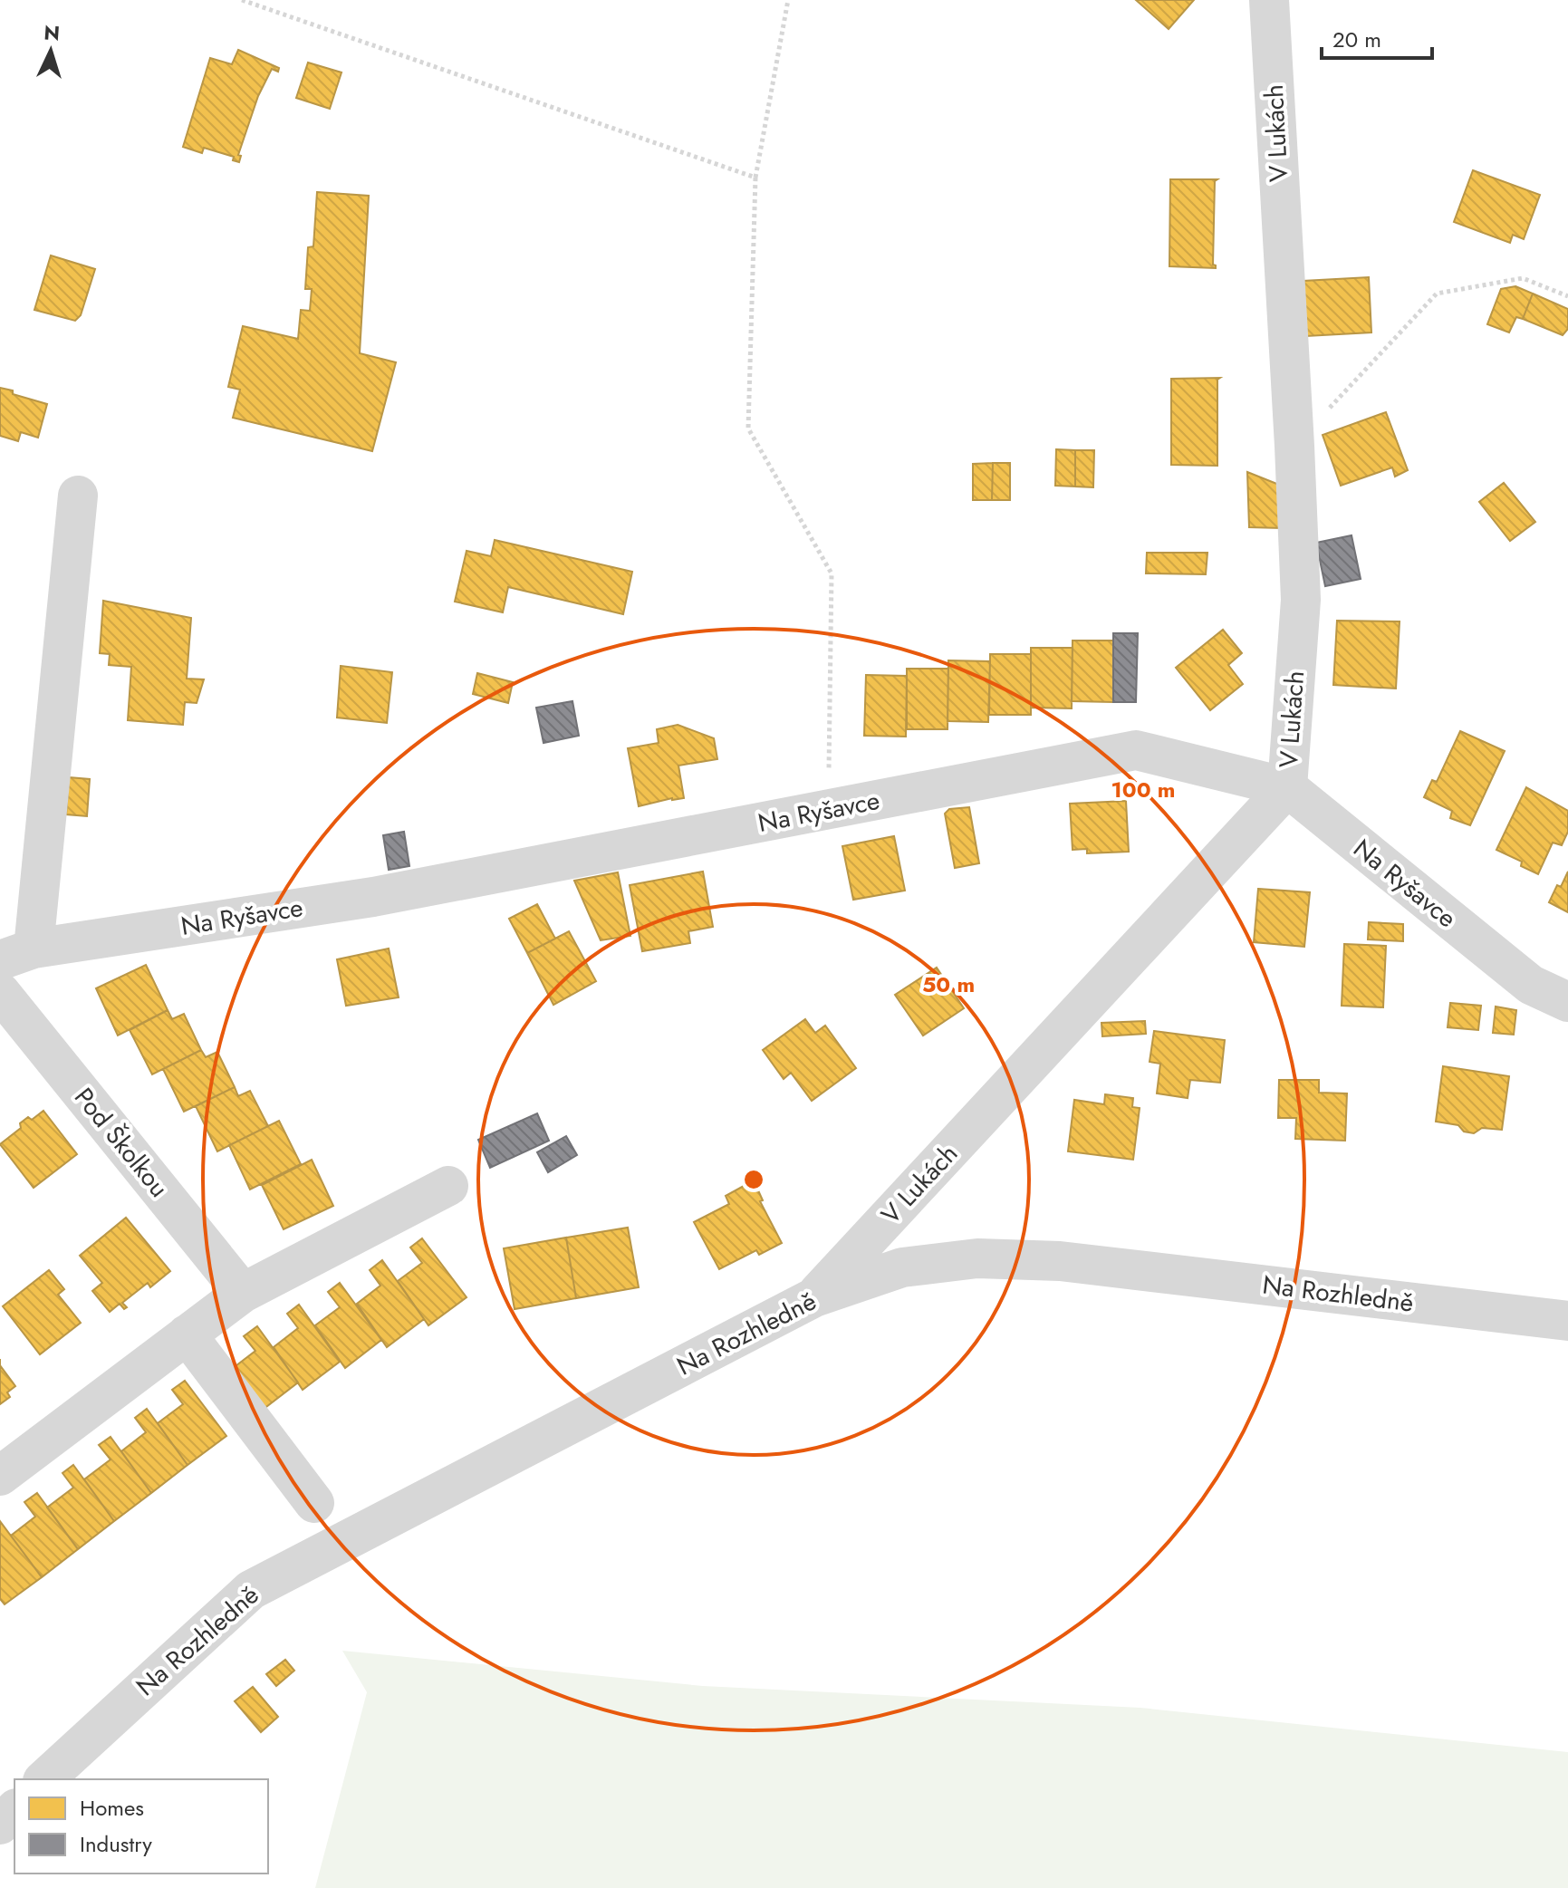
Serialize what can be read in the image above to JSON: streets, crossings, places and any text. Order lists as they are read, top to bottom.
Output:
{
  "streets": {
    "street": [
      "V Lukách",
      "Na Ryšavce",
      "Pod Školkou",
      "Na Rozhledně"
    ]
  },
  "crossings": [
    ["V Lukách", "Na Ryšavce"],
    ["V Lukách", "Na Rozhledně"]
  ],
  "legend": ["Homes", "Industry"],
  "scale_bar": "20 m",
  "north": "top",
  "rings": ["100 m", "50 m"]
}
